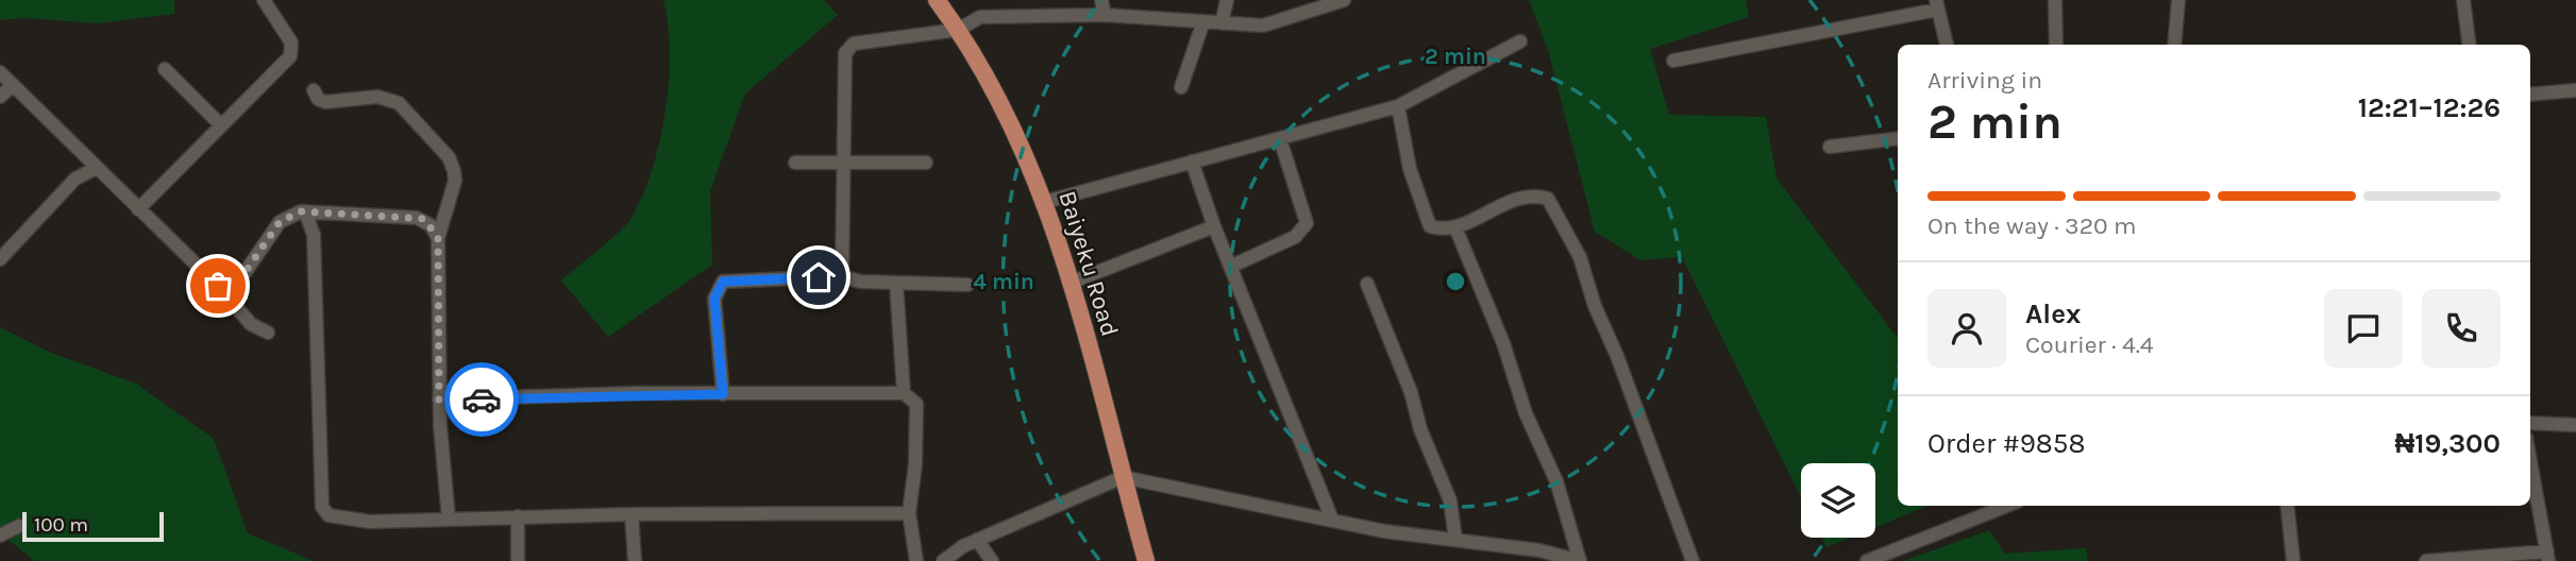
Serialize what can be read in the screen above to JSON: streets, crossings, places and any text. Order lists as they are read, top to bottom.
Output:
{
  "streets": {
    "main road": ["Baiyeku Road"]
  },
  "scale_bar": "100 m",
  "page": {
    "heading": ["2 min", "Arriving in", "12:21–12:26"],
    "panel": [
      "Alex",
      "Courier · 4.4",
      "Order #9858",
      "₦19,300"
    ],
    "bar": "On the way · 320 m",
    "scale": "100 m"
  },
  "rings": ["2 min", "4 min"]
}
